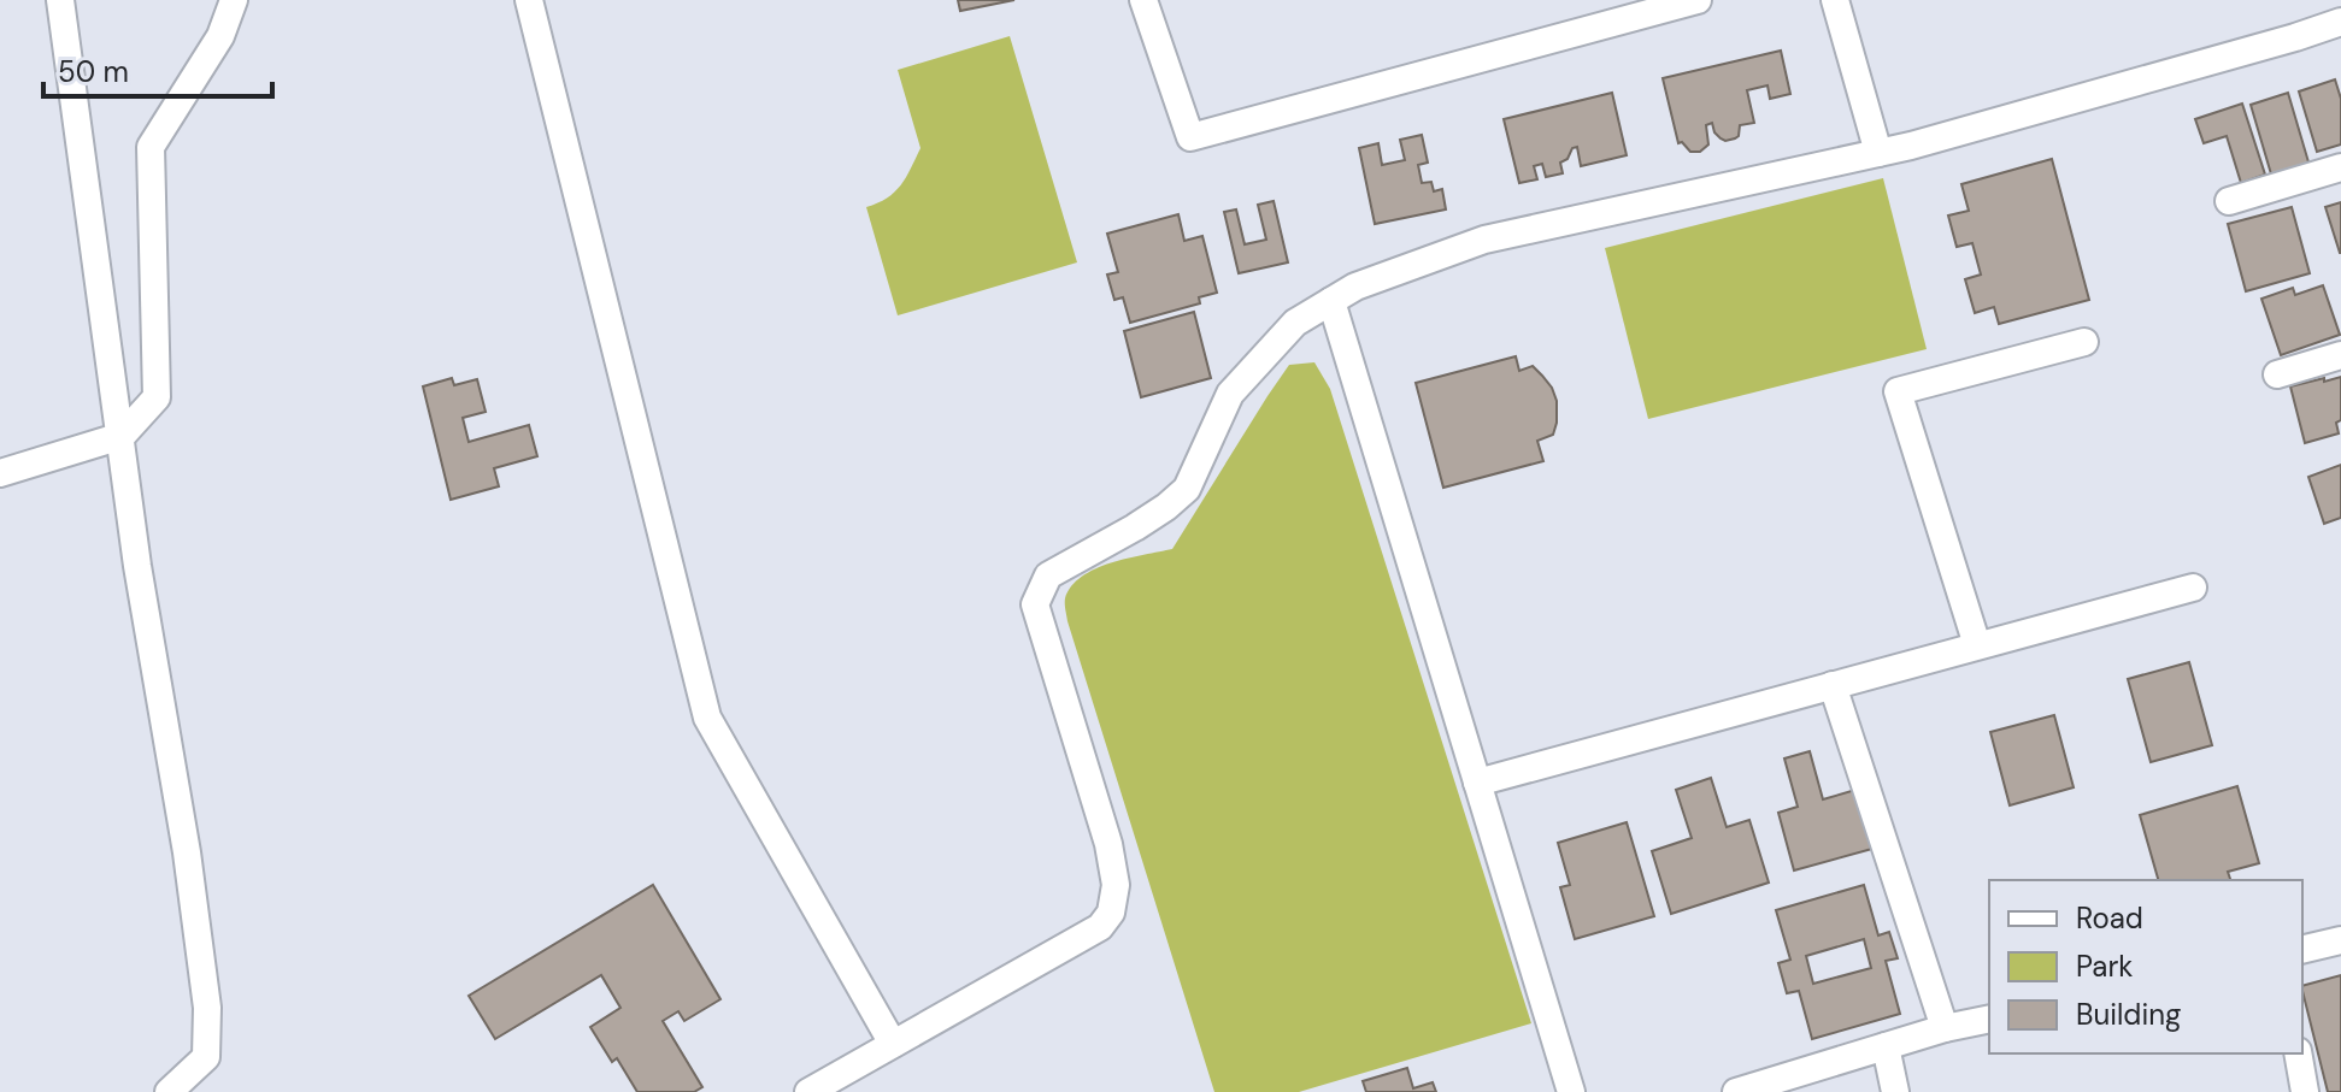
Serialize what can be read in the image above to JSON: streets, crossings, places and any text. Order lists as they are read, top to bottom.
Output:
{
  "legend": ["Road", "Park", "Building"],
  "scale_bar": "50 m"
}
